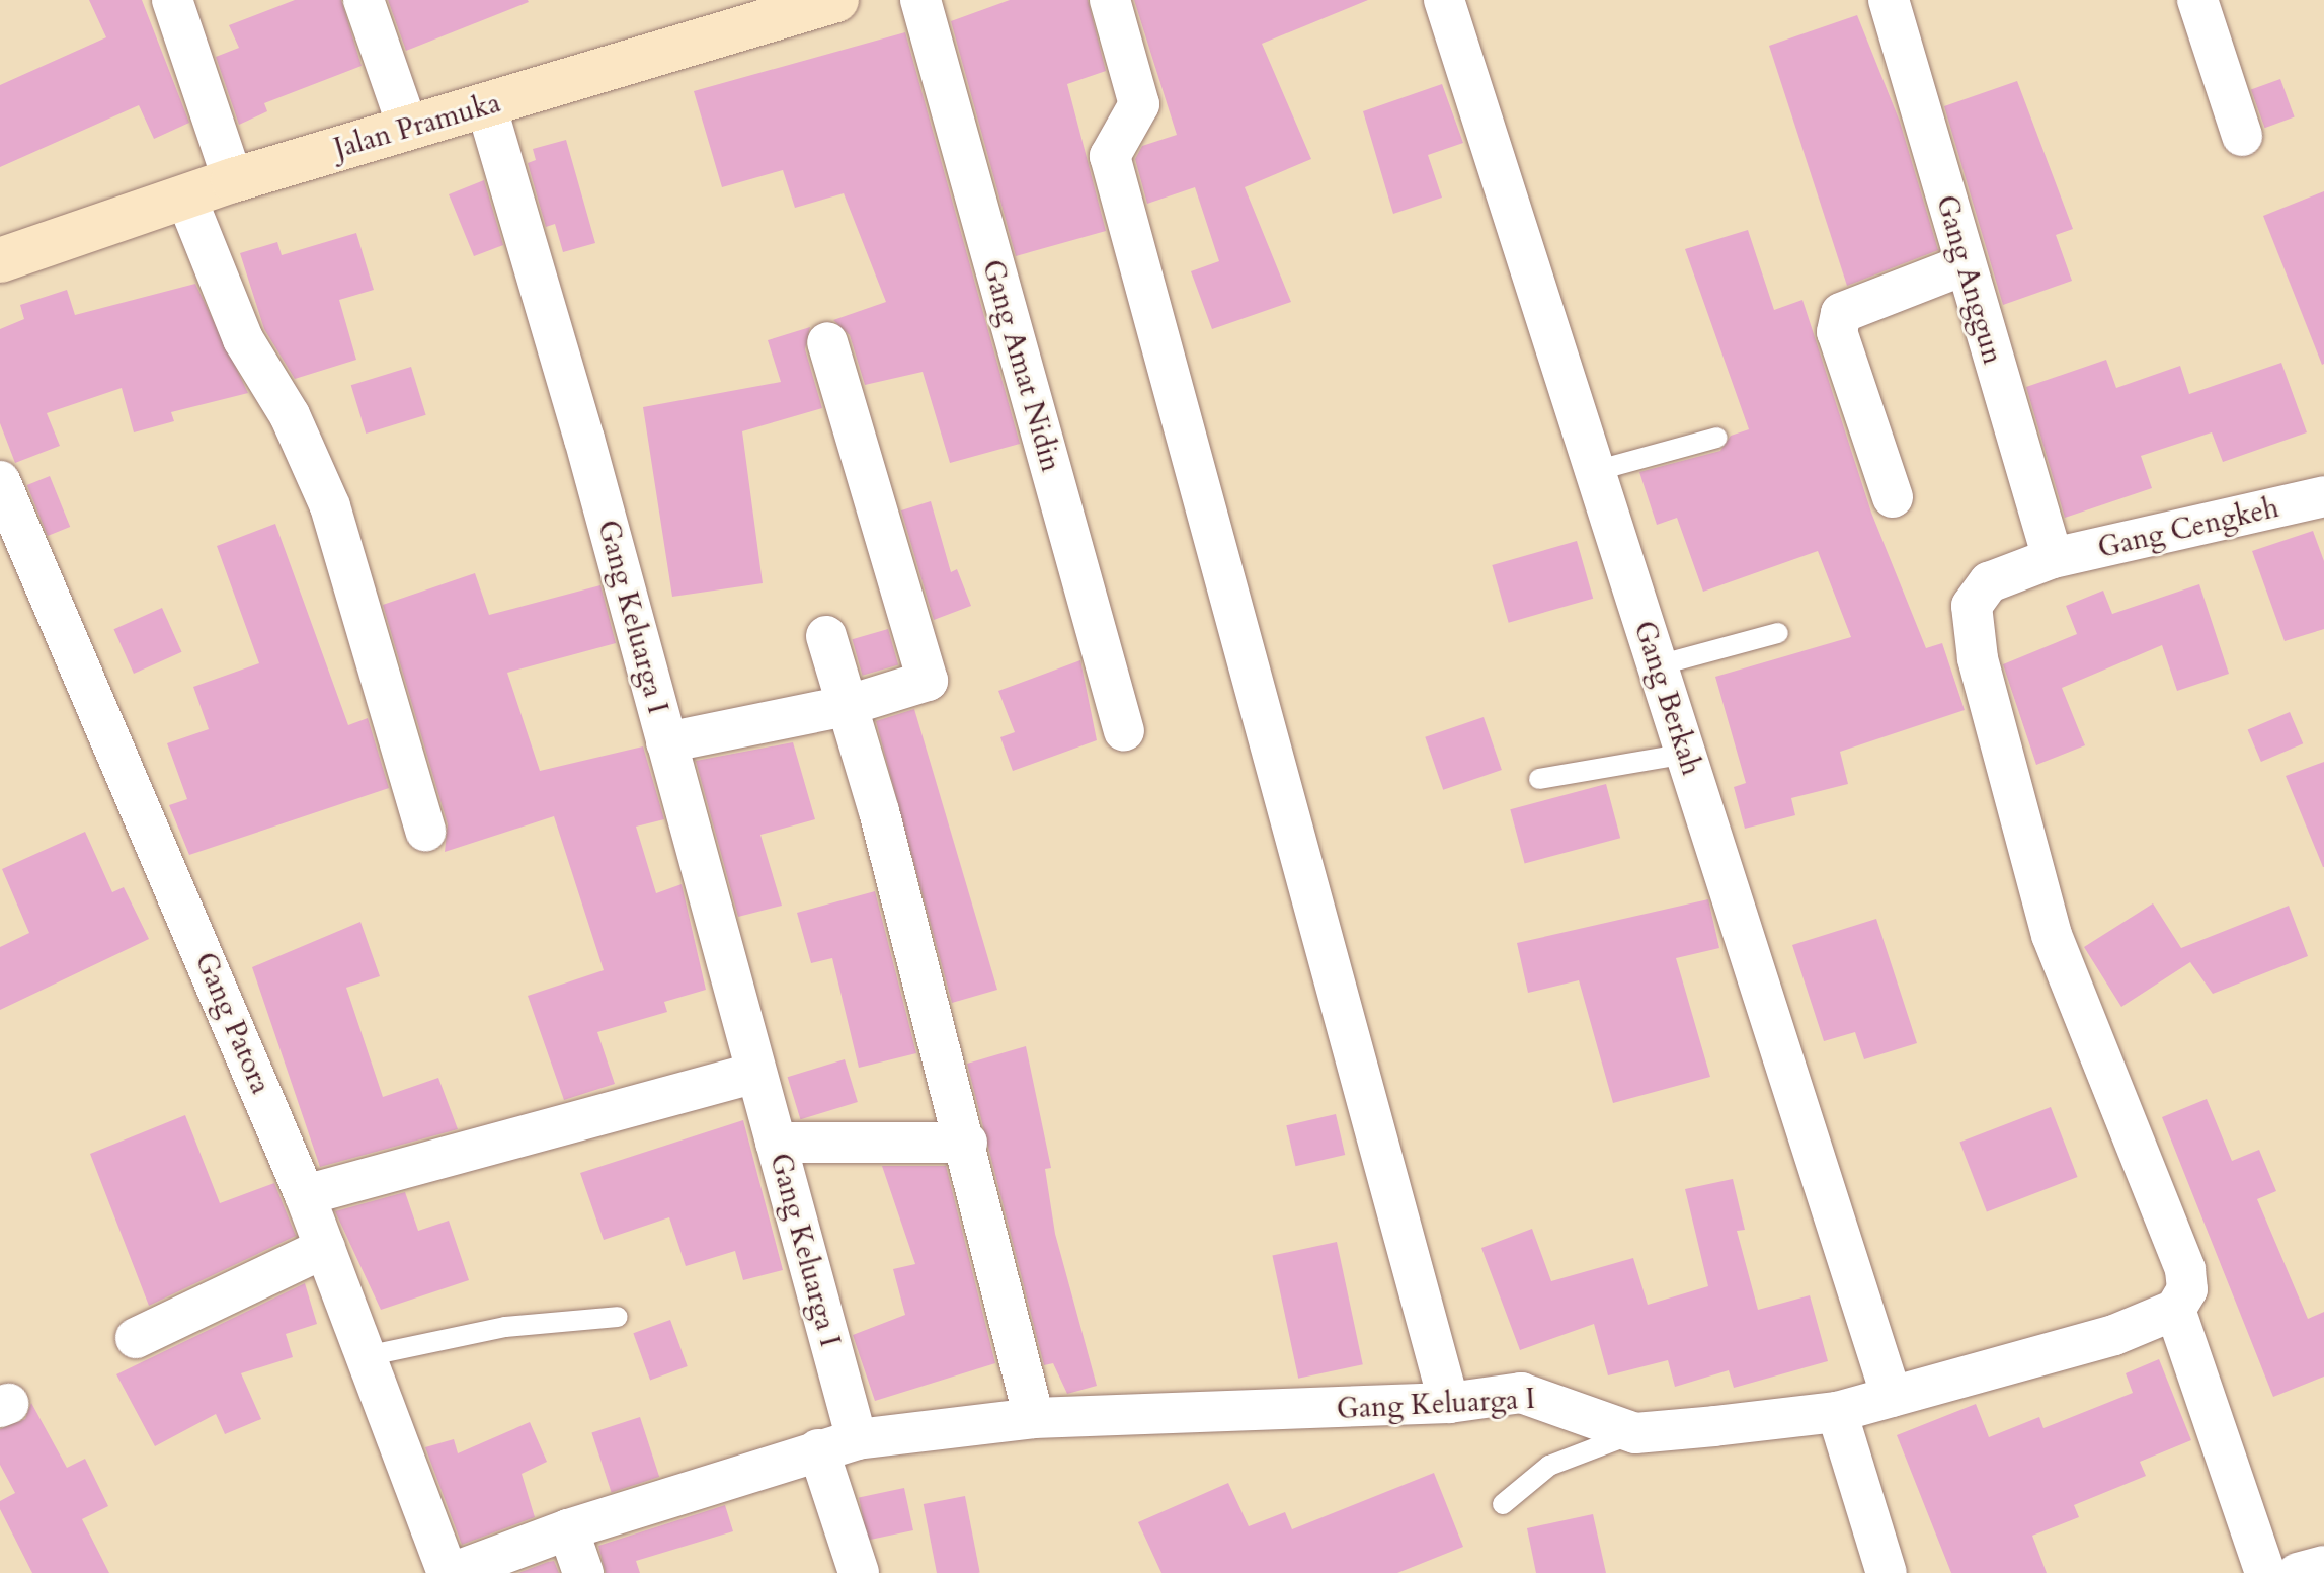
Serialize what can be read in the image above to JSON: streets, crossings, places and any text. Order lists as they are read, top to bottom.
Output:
{
  "streets": {
    "street": [
      "Jalan Pramuka",
      "Gang Anggun",
      "Gang Amat Nidin",
      "Gang Cengkeh",
      "Gang Keluarga I",
      "Gang Berkah",
      "Gang Patora"
    ]
  },
  "crossings": [
    ["Jalan Pramuka", "Gang Keluarga I"],
    ["Gang Anggun", "Gang Cengkeh"],
    ["Gang Cengkeh", "Gang Keluarga I"],
    ["Gang Keluarga I", "Gang Berkah"],
    ["Gang Keluarga I", "Gang Patora"]
  ]
}
